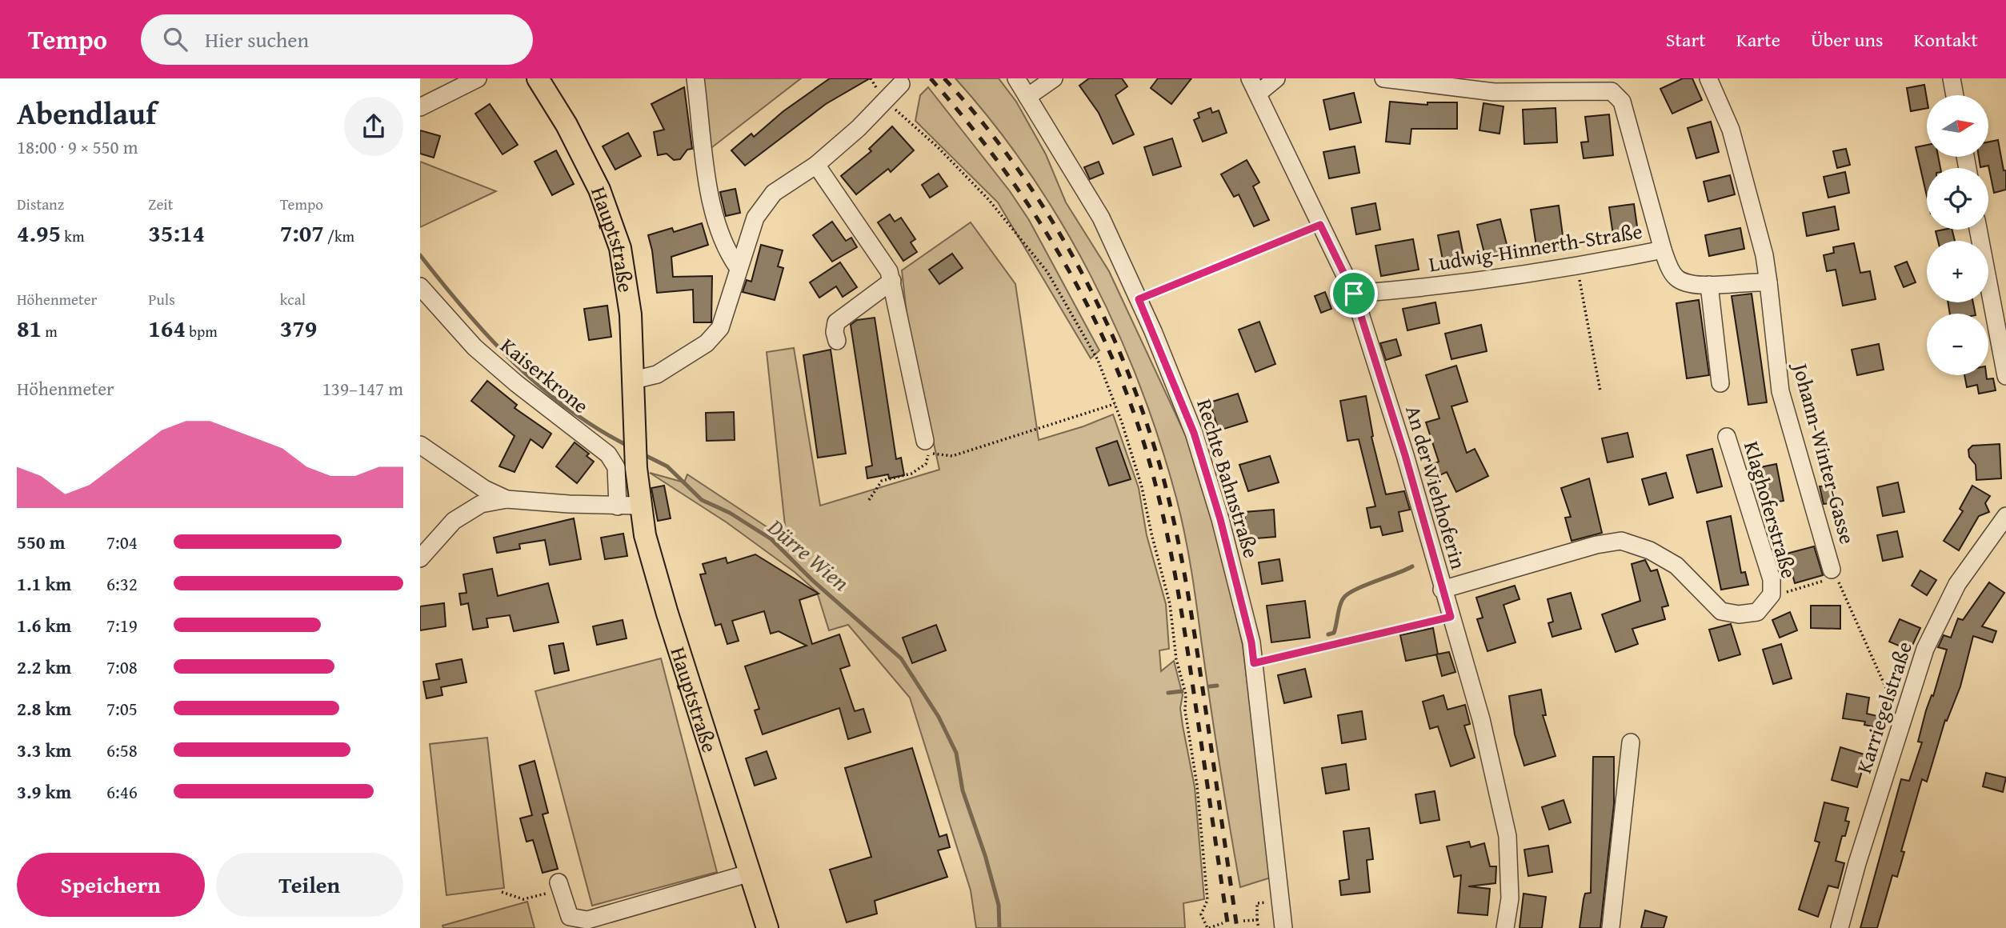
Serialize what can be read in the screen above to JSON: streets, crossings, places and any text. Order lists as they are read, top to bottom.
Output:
{
  "streets": {
    "main road": ["Hauptstraße"],
    "street": [
      "Ludwig-Hinnerth-Straße",
      "Kaiserkrone",
      "Johann-Winter-Gasse",
      "Rechte Bahnstraße",
      "An der Viehhoferin",
      "Klaghoferstraße",
      "Karriegelstraße"
    ]
  },
  "crossings": [
    ["Ludwig-Hinnerth-Straße", "An der Viehhoferin"],
    ["An der Viehhoferin", "Klaghoferstraße"]
  ],
  "water": ["Dürre Wien"],
  "north": "right",
  "page": {
    "header": "Tempo",
    "search": "Hier suchen",
    "nav": [
      "Start",
      "Karte",
      "Über uns",
      "Kontakt"
    ],
    "heading": ["Abendlauf", "18:00 · 9 × 550 m"],
    "map_buttons": ["+", "−"],
    "stats": [
      ["Distanz", "4.95 km"],
      ["Zeit", "35:14"],
      ["Tempo", "7:07 /km"],
      ["Höhenmeter", "81 m"],
      ["Puls", "164 bpm"],
      ["kcal", "379"]
    ],
    "chart": ["Höhenmeter", "139–147 m"],
    "list": [
      {
        "name": "550 m",
        "note": "7:04"
      },
      {
        "name": "1.1 km",
        "note": "6:32"
      },
      {
        "name": "1.6 km",
        "note": "7:19"
      },
      {
        "name": "2.2 km",
        "note": "7:08"
      },
      {
        "name": "2.8 km",
        "note": "7:05"
      },
      {
        "name": "3.3 km",
        "note": "6:58"
      },
      {
        "name": "3.9 km",
        "note": "6:46"
      }
    ],
    "buttons": ["Speichern", "Teilen"]
  }
}
